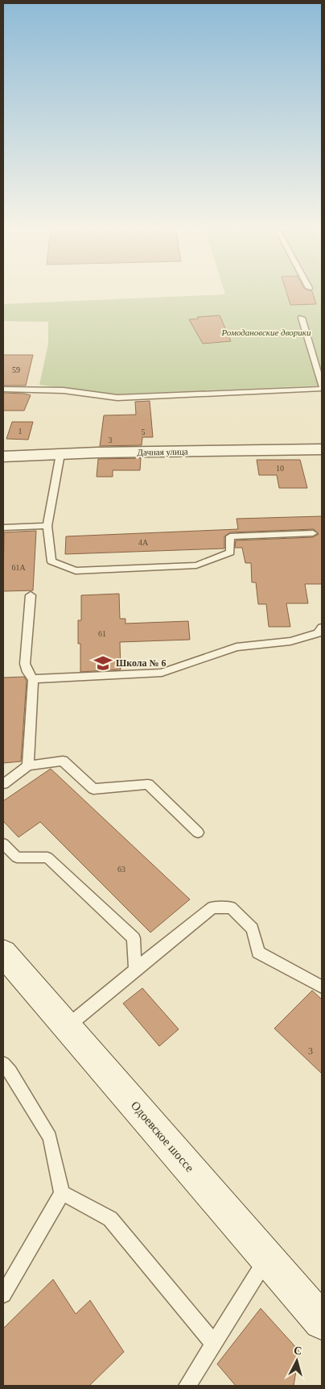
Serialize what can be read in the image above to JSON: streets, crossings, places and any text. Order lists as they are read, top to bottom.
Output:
{
  "streets": {
    "main road": ["Одоевское шоссе"],
    "street": ["Дачная улица"]
  },
  "parks": ["Ромодановские дворики"],
  "places": {
    "school or university": ["Школа № 6"]
  },
  "house_numbers": [
    "59",
    "1",
    "5",
    "3",
    "10",
    "4А",
    "61А",
    "61",
    "63",
    "3"
  ],
  "north": "top"
}
